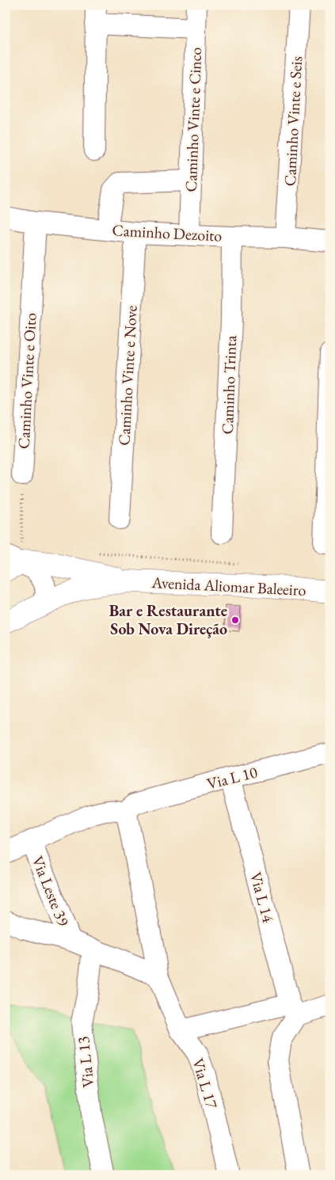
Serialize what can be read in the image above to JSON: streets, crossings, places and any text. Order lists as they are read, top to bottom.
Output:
{
  "streets": {
    "main road": ["Avenida Aliomar Baleeiro"],
    "street": [
      "Caminho Vinte e Cinco",
      "Caminho Vinte e Seis",
      "Caminho Dezoito",
      "Caminho Vinte e Nove",
      "Caminho Vinte e Oito",
      "Caminho Trinta",
      "Via L 10",
      "Via Leste 39",
      "Via L 14",
      "Via L 13",
      "Via L 17"
    ]
  },
  "crossings": [
    ["Caminho Vinte e Cinco", "Caminho Dezoito"],
    ["Caminho Vinte e Seis", "Caminho Dezoito"],
    ["Caminho Dezoito", "Caminho Vinte e Nove"],
    ["Caminho Dezoito", "Caminho Vinte e Oito"],
    ["Caminho Dezoito", "Caminho Trinta"],
    ["Via L 10", "Via Leste 39"],
    ["Via L 10", "Via L 14"],
    ["Via L 10", "Via L 17"]
  ],
  "places": ["Bar e Restaurante Sob Nova Direção"]
}
